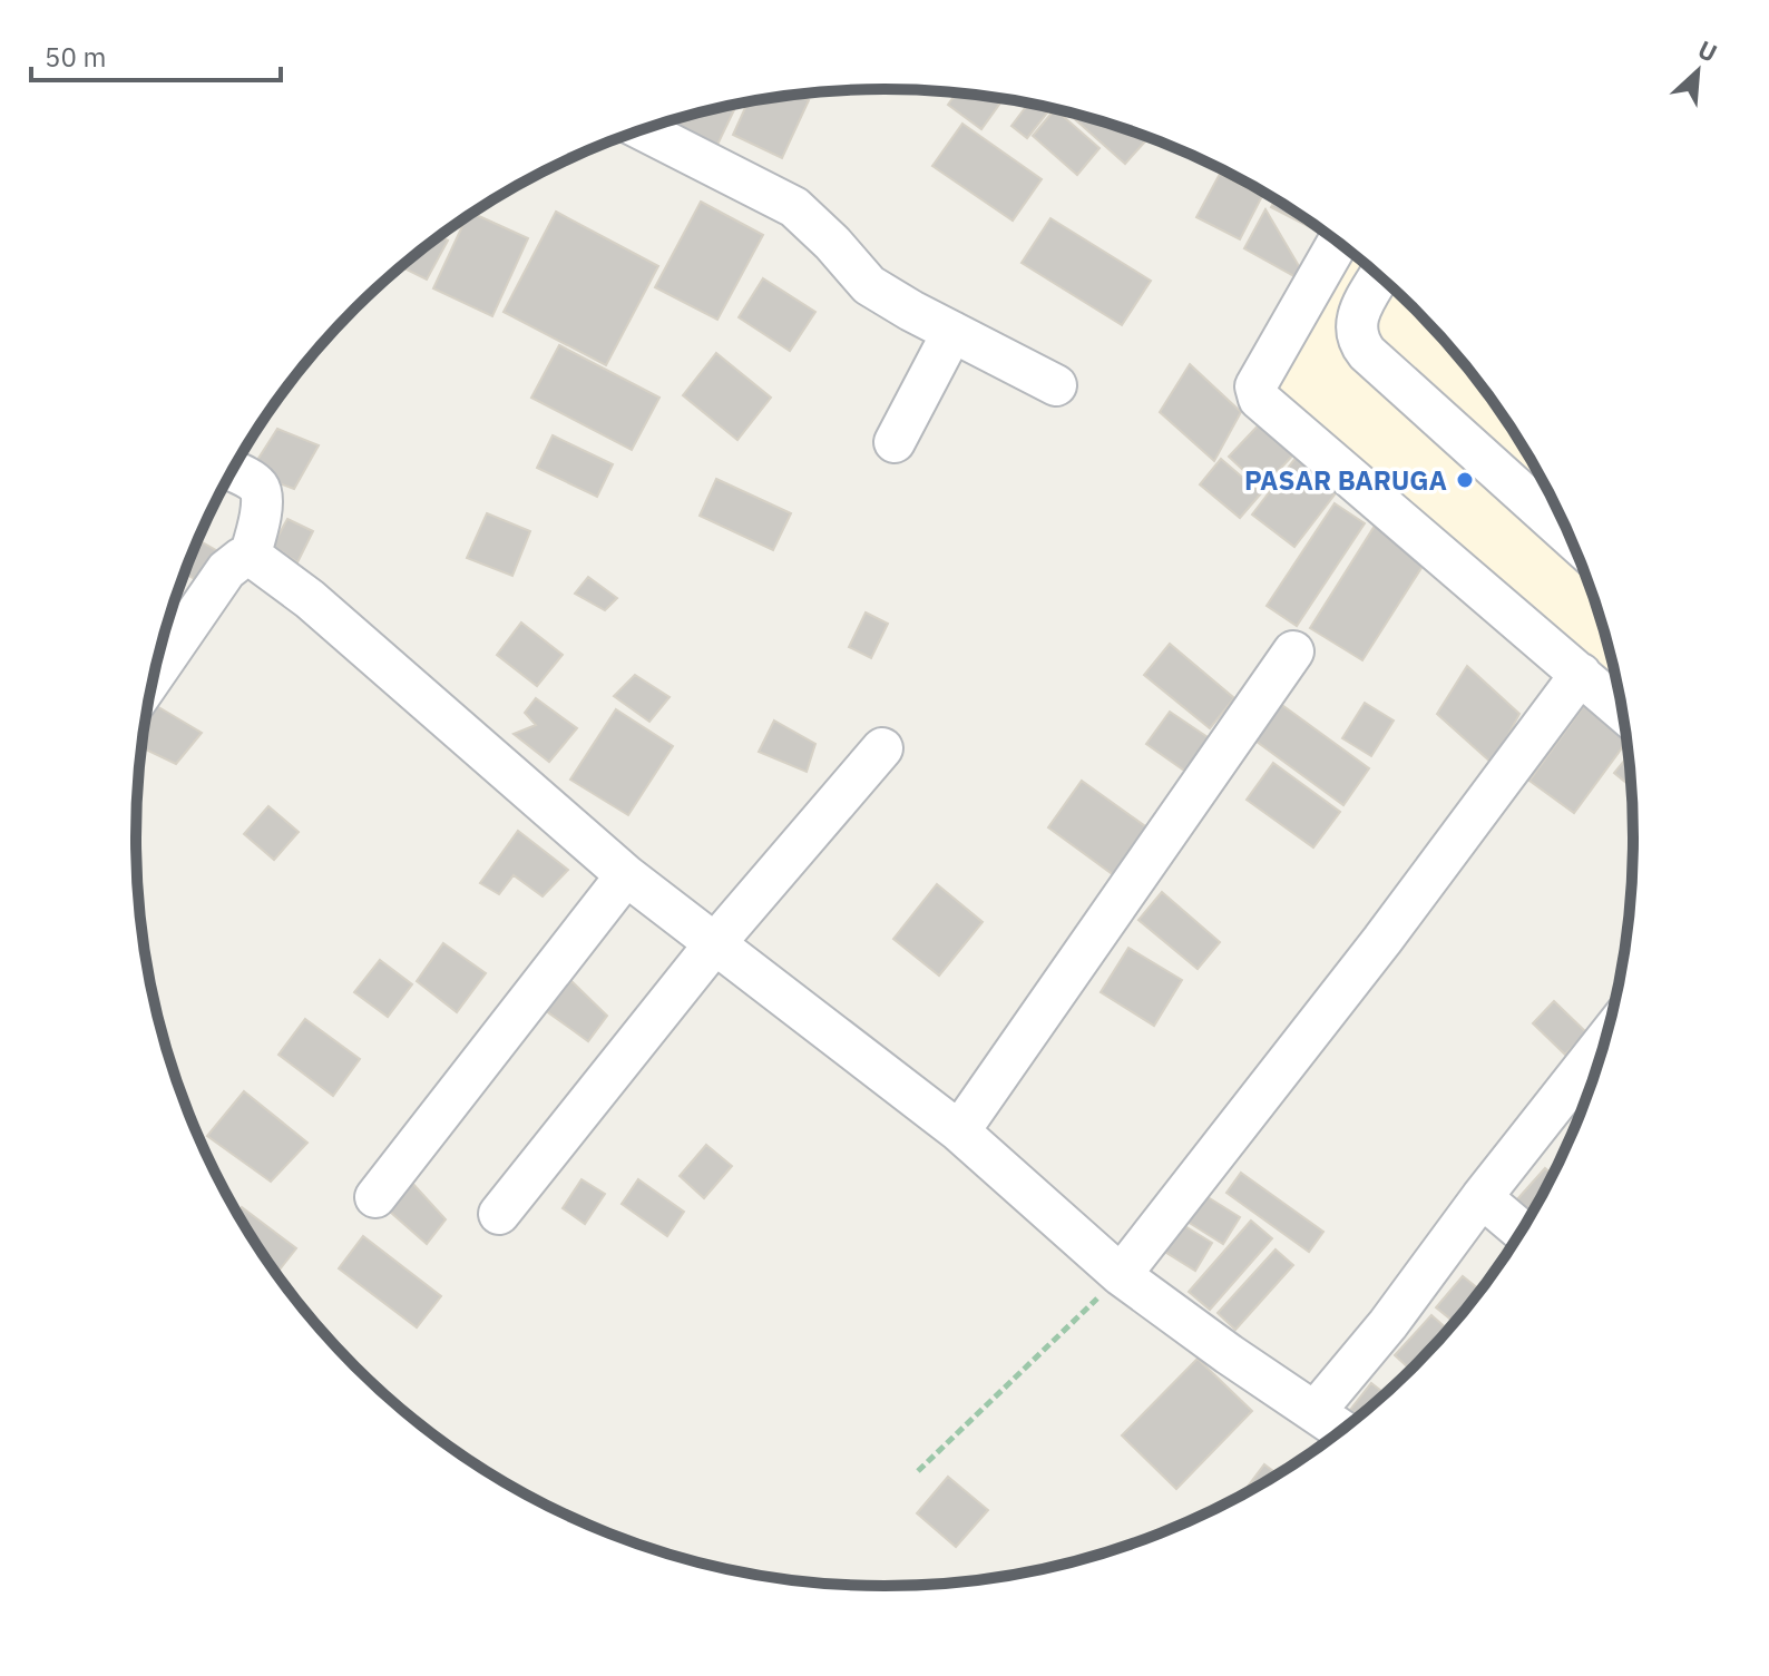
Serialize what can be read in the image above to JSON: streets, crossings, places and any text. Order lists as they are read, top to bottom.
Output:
{
  "places": ["PASAR BARUGA"],
  "scale_bar": "50 m",
  "north": "top right"
}
